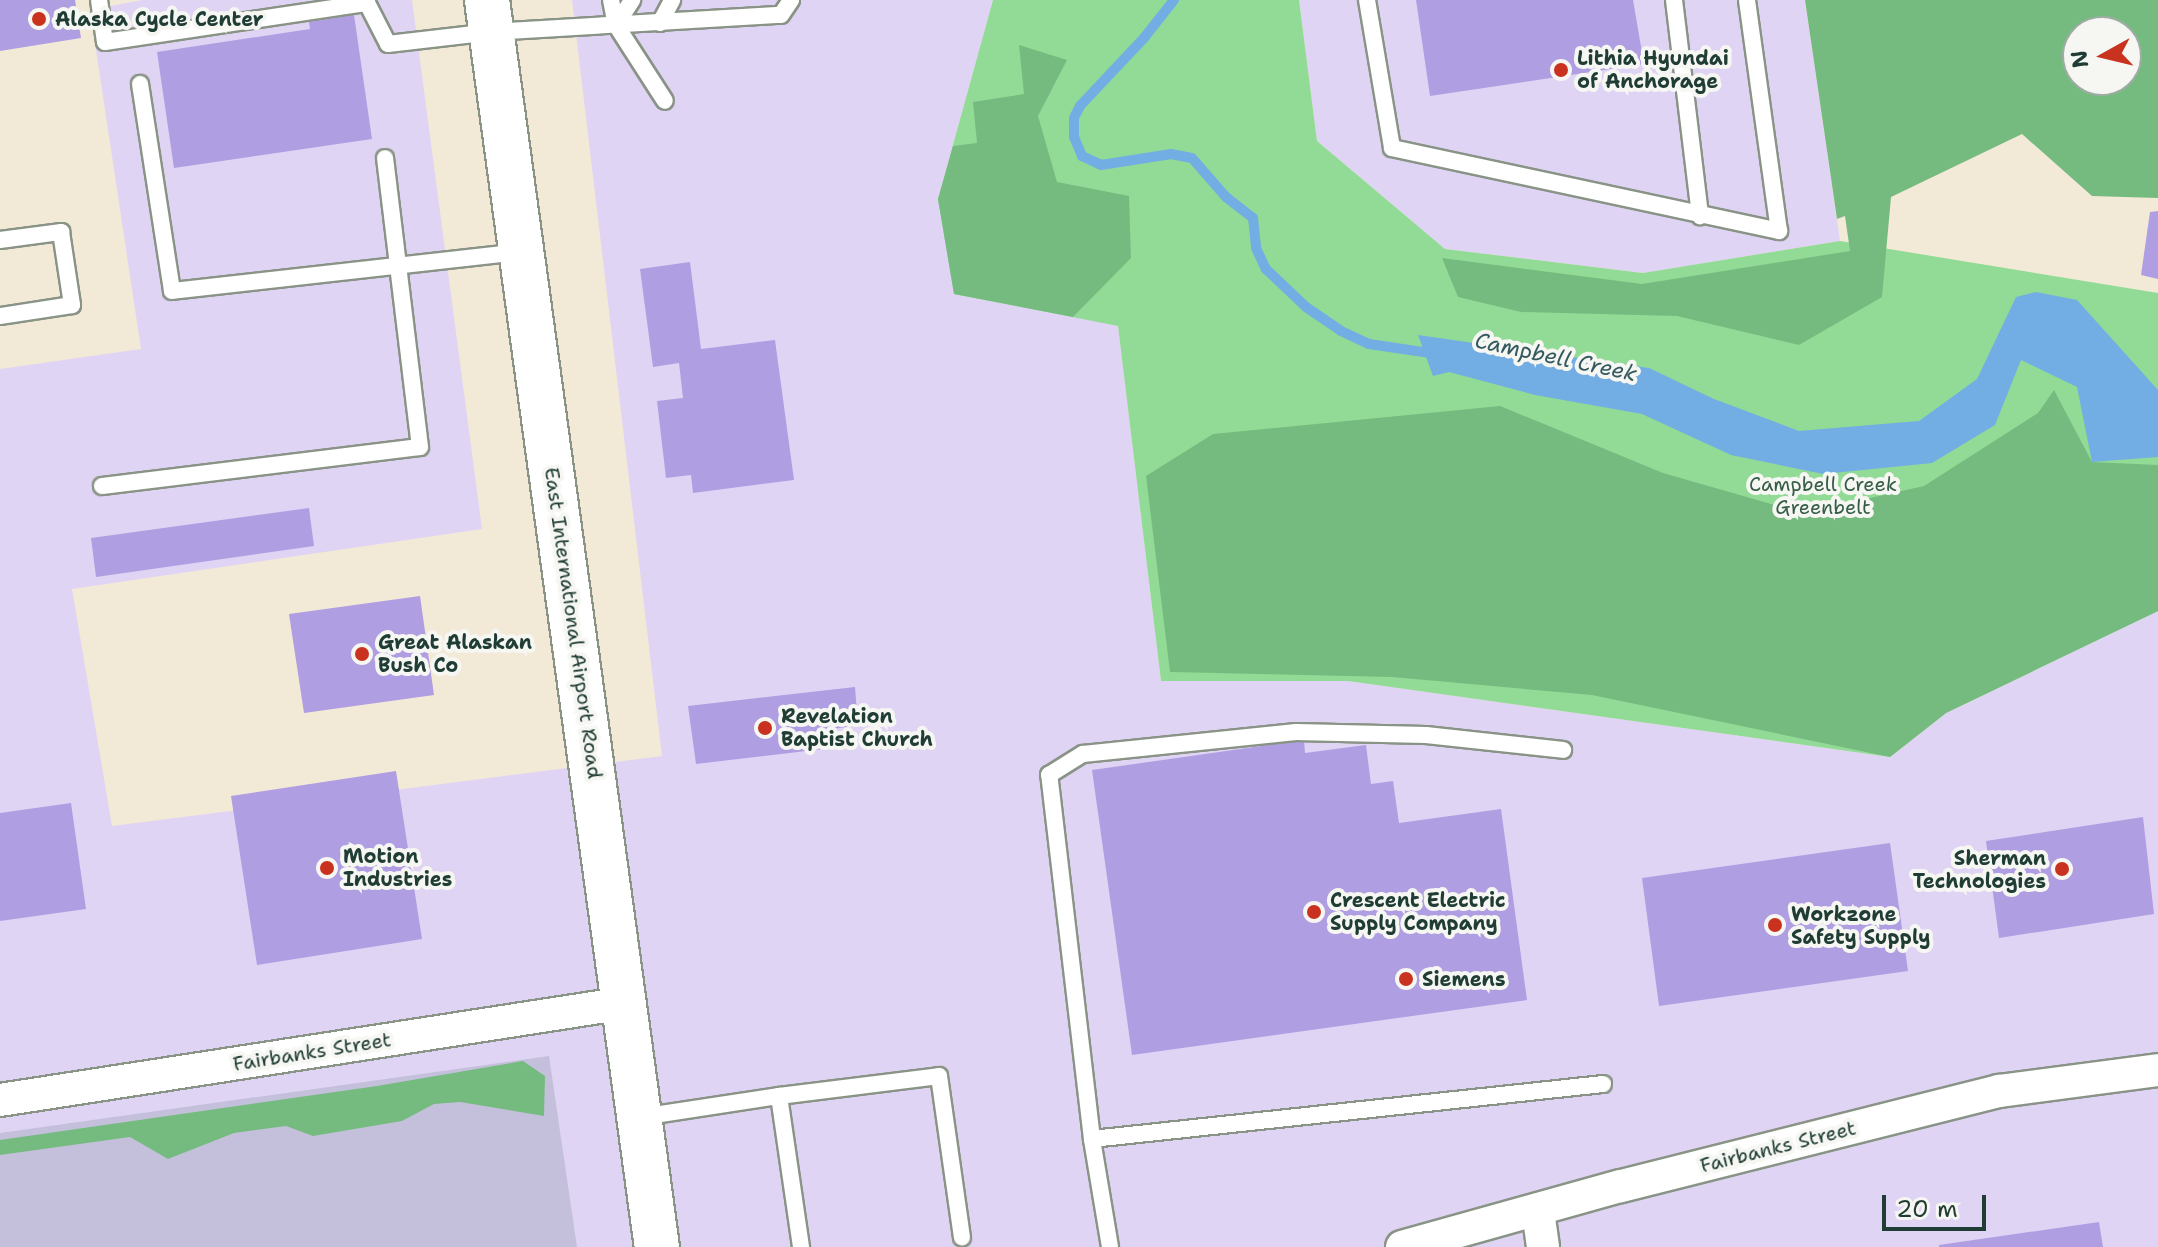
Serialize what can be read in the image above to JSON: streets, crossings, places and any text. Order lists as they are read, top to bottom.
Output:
{
  "streets": {
    "main road": ["East International Airport Road"],
    "street": ["Fairbanks Street"]
  },
  "crossings": [
    ["East International Airport Road", "Fairbanks Street"]
  ],
  "water": ["Campbell Creek"],
  "parks": ["Campbell Creek Greenbelt"],
  "places": [
    "Alaska Cycle Center",
    "Lithia Hyundai of Anchorage",
    "Great Alaskan Bush Co",
    "Revelation Baptist Church",
    "Motion Industries",
    "Sherman Technologies",
    "Crescent Electric Supply Company",
    "Workzone Safety Supply",
    "Siemens"
  ],
  "scale_bar": "20 m",
  "north": "left"
}
